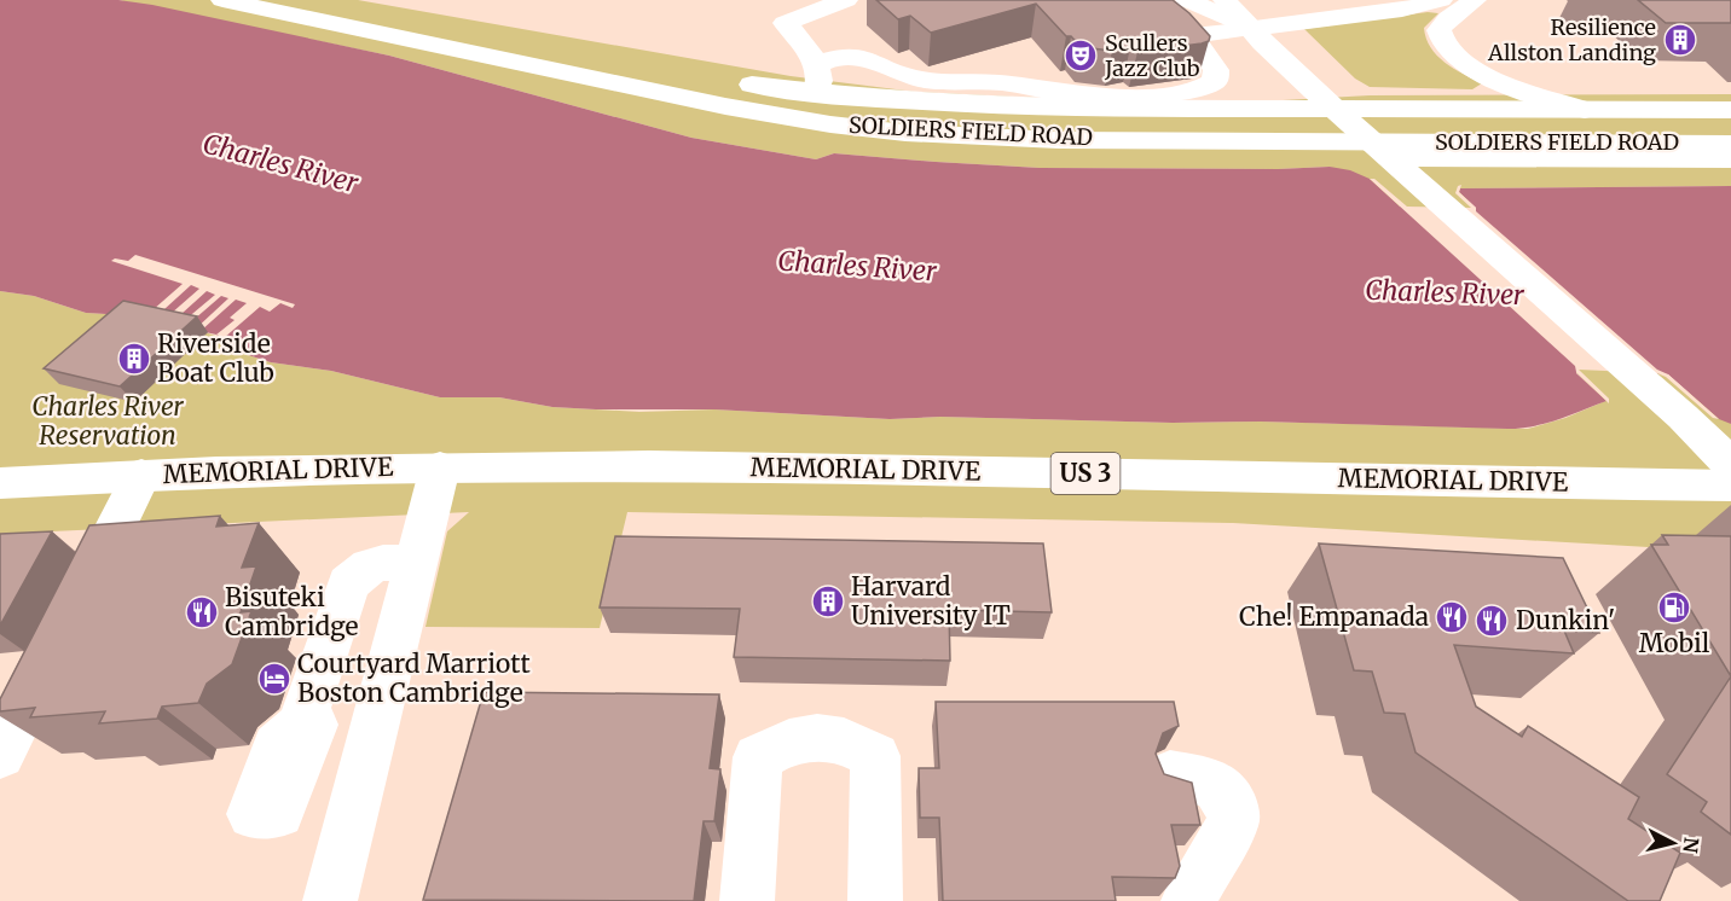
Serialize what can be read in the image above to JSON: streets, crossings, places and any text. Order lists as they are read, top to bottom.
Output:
{
  "streets": {
    "main road": ["SOLDIERS FIELD ROAD", "MEMORIAL DRIVE", "US 3"]
  },
  "water": ["Charles River"],
  "parks": ["Charles River Reservation"],
  "places": {
    "building": ["Resilience Allston Landing", "Riverside Boat Club", "Harvard University IT"],
    "theatre": ["Scullers Jazz Club"],
    "fuel station": ["Mobil"],
    "restaurant": ["Bisuteki Cambridge", "Che! Empanada", "Dunkin'"],
    "hotel": ["Courtyard Marriott Boston Cambridge"]
  },
  "north": "right"
}
